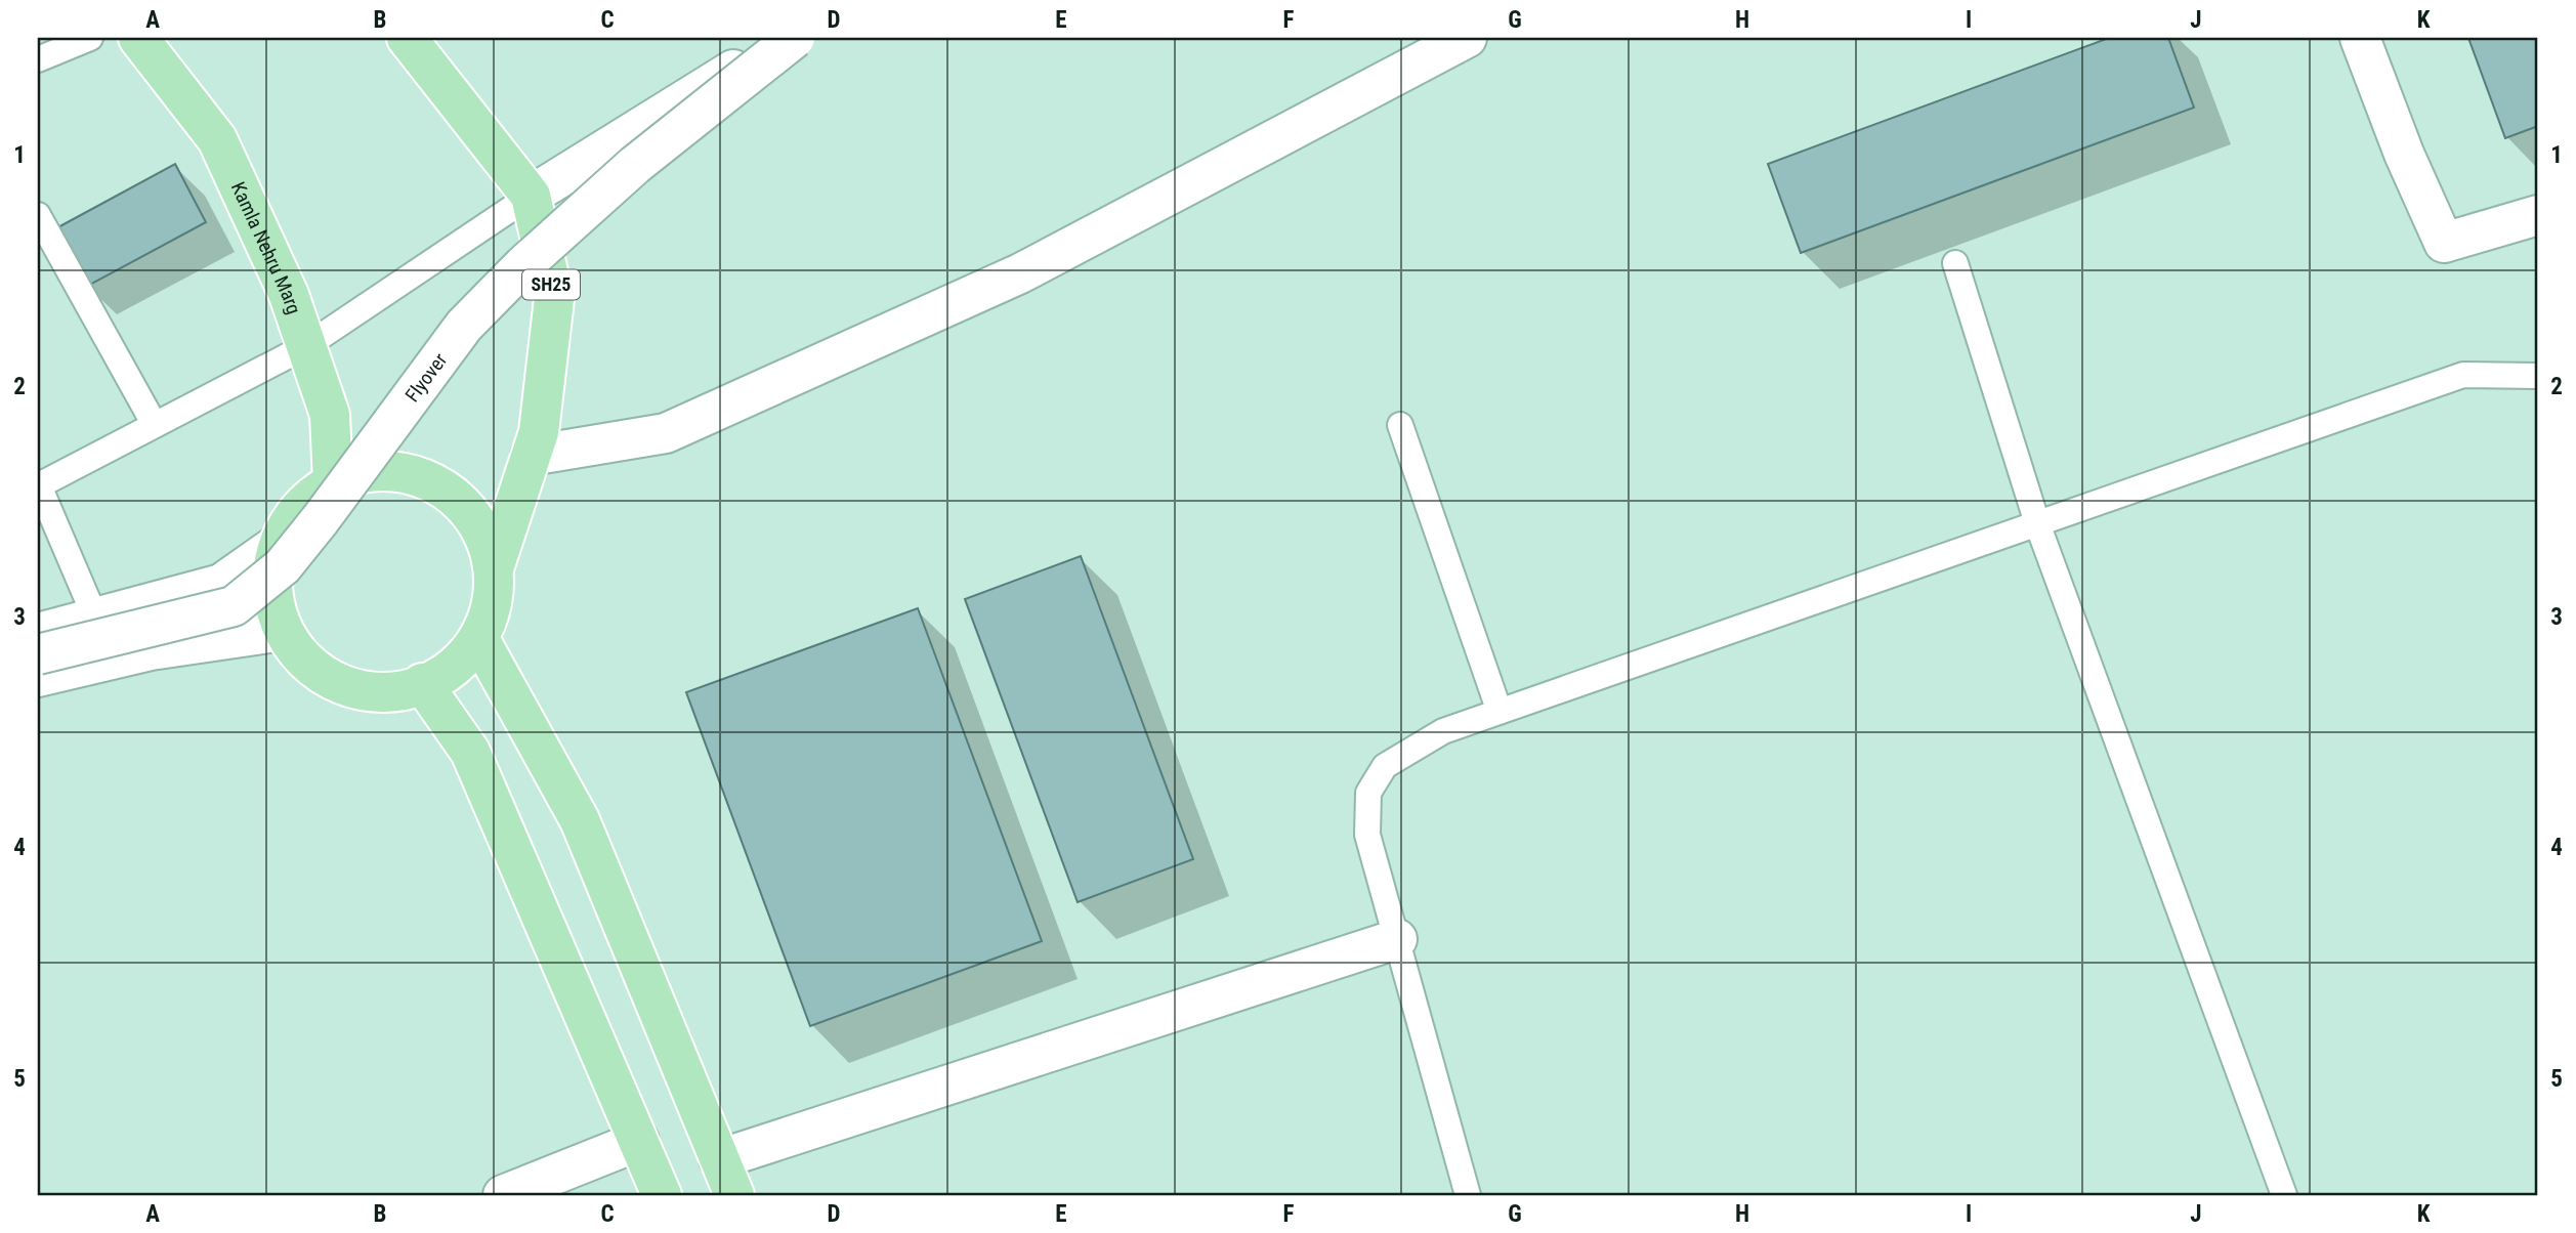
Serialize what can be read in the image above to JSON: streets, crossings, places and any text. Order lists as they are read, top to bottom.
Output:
{
  "streets": {
    "main road": ["Kamla Nehru Marg", "SH25"],
    "street": ["Flyover"]
  },
  "crossings": [
    ["Kamla Nehru Marg", "SH25"]
  ],
  "grid": {
    "columns": [
      "A",
      "B",
      "C",
      "D",
      "E",
      "F",
      "G",
      "H",
      "I",
      "J",
      "K"
    ],
    "rows": [
      "1",
      "2",
      "3",
      "4",
      "5"
    ]
  }
}
